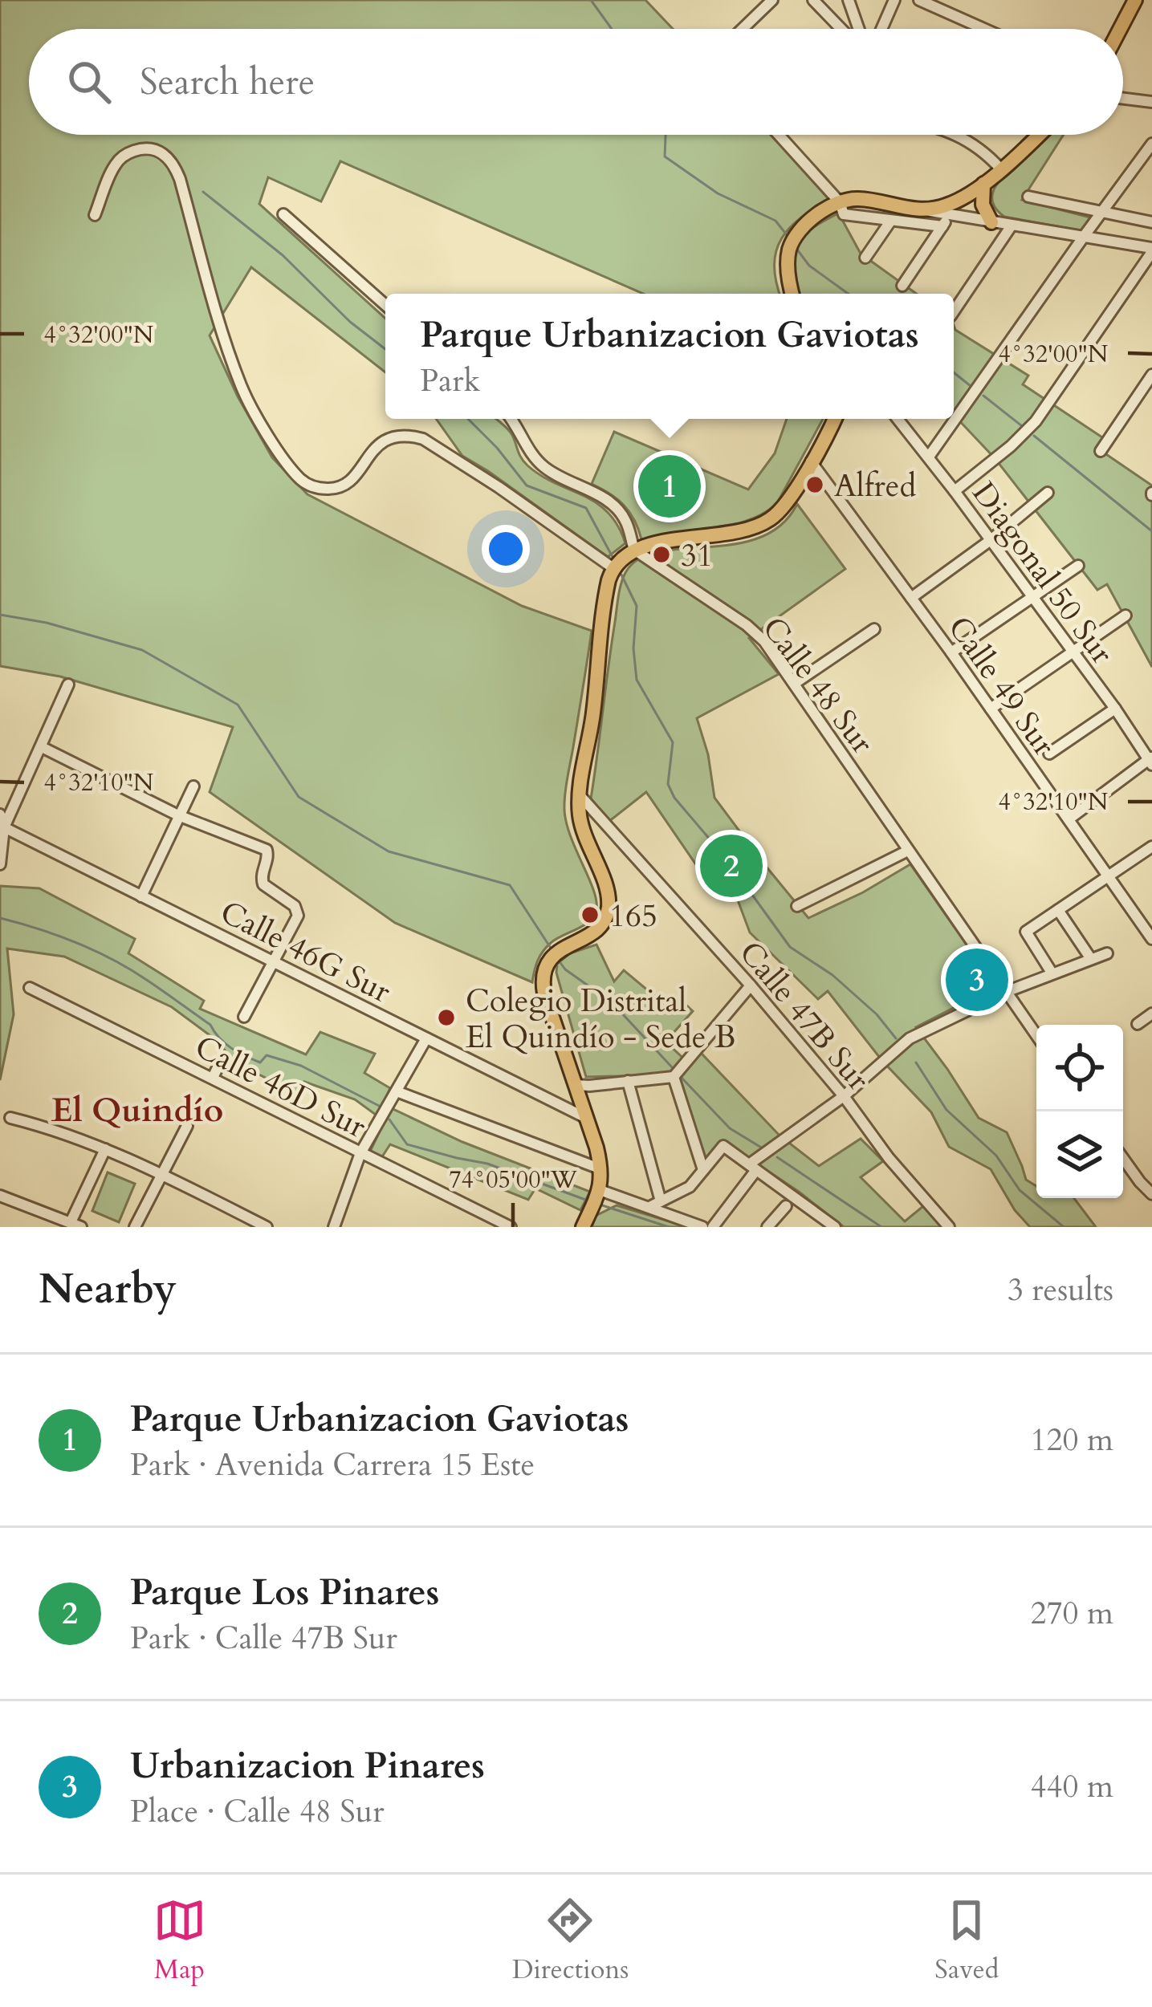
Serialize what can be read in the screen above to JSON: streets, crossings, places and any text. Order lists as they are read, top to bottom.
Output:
{
  "streets": {
    "street": [
      "Diagonal 50 Sur",
      "Calle 48 Sur",
      "Calle 49 Sur",
      "Calle 46G Sur",
      "Calle 47B Sur",
      "Calle 46D Sur"
    ]
  },
  "districts": ["El Quindío"],
  "places": [
    "Alfred",
    "31",
    "165",
    "Colegio Distrital El Quindío - Sede B"
  ],
  "page": {
    "search": "Search here",
    "popup": ["Parque Urbanizacion Gaviotas", "Park"],
    "pins": ["1", "2", "3"],
    "heading": ["Nearby", "3 results"],
    "list": [
      {
        "mark": "1",
        "name": "Parque Urbanizacion Gaviotas",
        "note": "Park · Avenida Carrera 15 Este",
        "value": "120 m"
      },
      {
        "mark": "2",
        "name": "Parque Los Pinares",
        "note": "Park · Calle 47B Sur",
        "value": "270 m"
      },
      {
        "mark": "3",
        "name": "Urbanizacion Pinares",
        "note": "Place · Calle 48 Sur",
        "value": "440 m"
      }
    ],
    "nav": ["Map", "Directions", "Saved"]
  },
  "coordinates": ["4°32'00\"N", "4°32'10\"N", "74°05'00\"W"]
}
